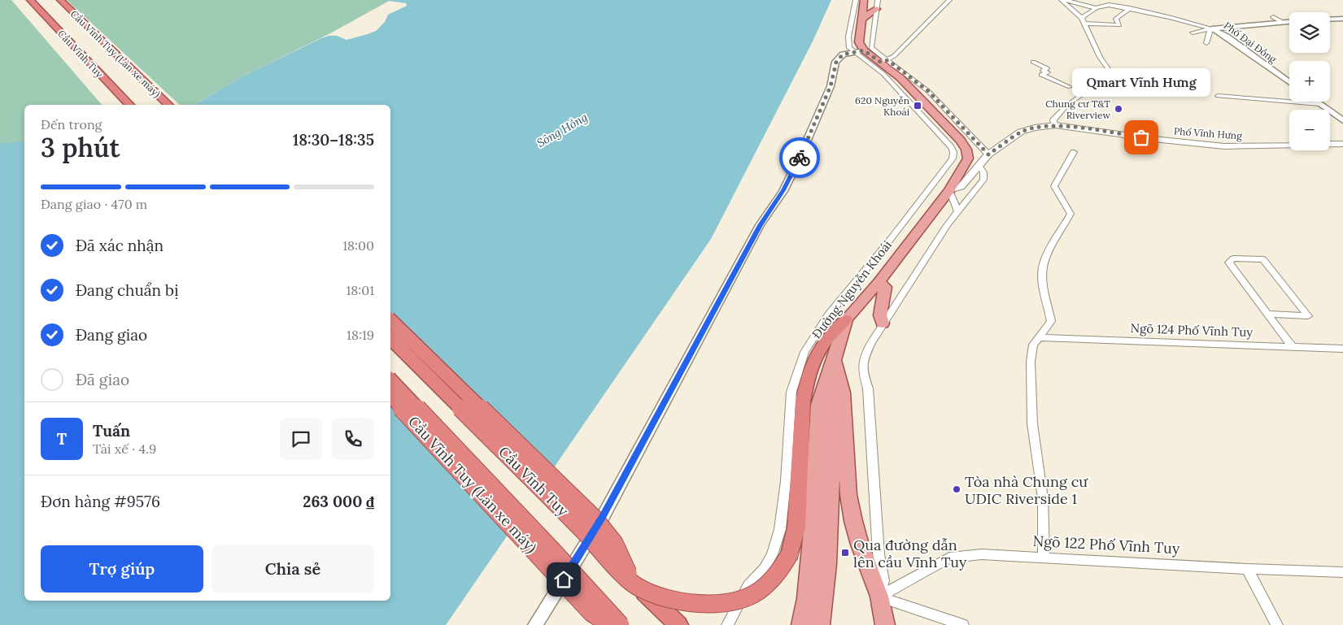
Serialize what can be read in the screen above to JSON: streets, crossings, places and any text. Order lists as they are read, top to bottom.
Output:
{
  "streets": {
    "highway": ["Cầu Vĩnh Tuy", "Cầu Vĩnh Tuy (Làn xe máy)"],
    "main road": ["Phố Vĩnh Hưng", "Đường Nguyễn Khoái"],
    "street": ["Phố Đại Đồng", "Ngõ 124 Phố Vĩnh Tuy", "Ngõ 122 Phố Vĩnh Tuy"]
  },
  "crossings": [
    ["Phố Vĩnh Hưng", "Đường Nguyễn Khoái"]
  ],
  "water": ["Sông Hồng"],
  "places": {
    "transit": ["620 Nguyễn Khoái", "Qua đường dẫn lên cầu Vĩnh Tuy"],
    "other": ["Chung cư T&T Riverview", "Qmart Vĩnh Hưng", "Tòa nhà Chung cư UDIC Riverside 1"]
  },
  "page": {
    "map_buttons": ["+", "−"],
    "bubble": "Qmart Vĩnh Hưng",
    "heading": ["3 phút", "Đến trong", "18:30–18:35"],
    "panel": [
      "Tuấn",
      "Tài xế · 4.9",
      "Đơn hàng #9576",
      "263 000 ₫"
    ],
    "bar": "Đang giao · 470 m",
    "list": [
      ["Đã xác nhận", "18:00"],
      ["Đang chuẩn bị", "18:01"],
      ["Đang giao", "18:19"],
      "Đã giao"
    ],
    "round": "T",
    "buttons": ["Trợ giúp", "Chia sẻ"]
  }
}
